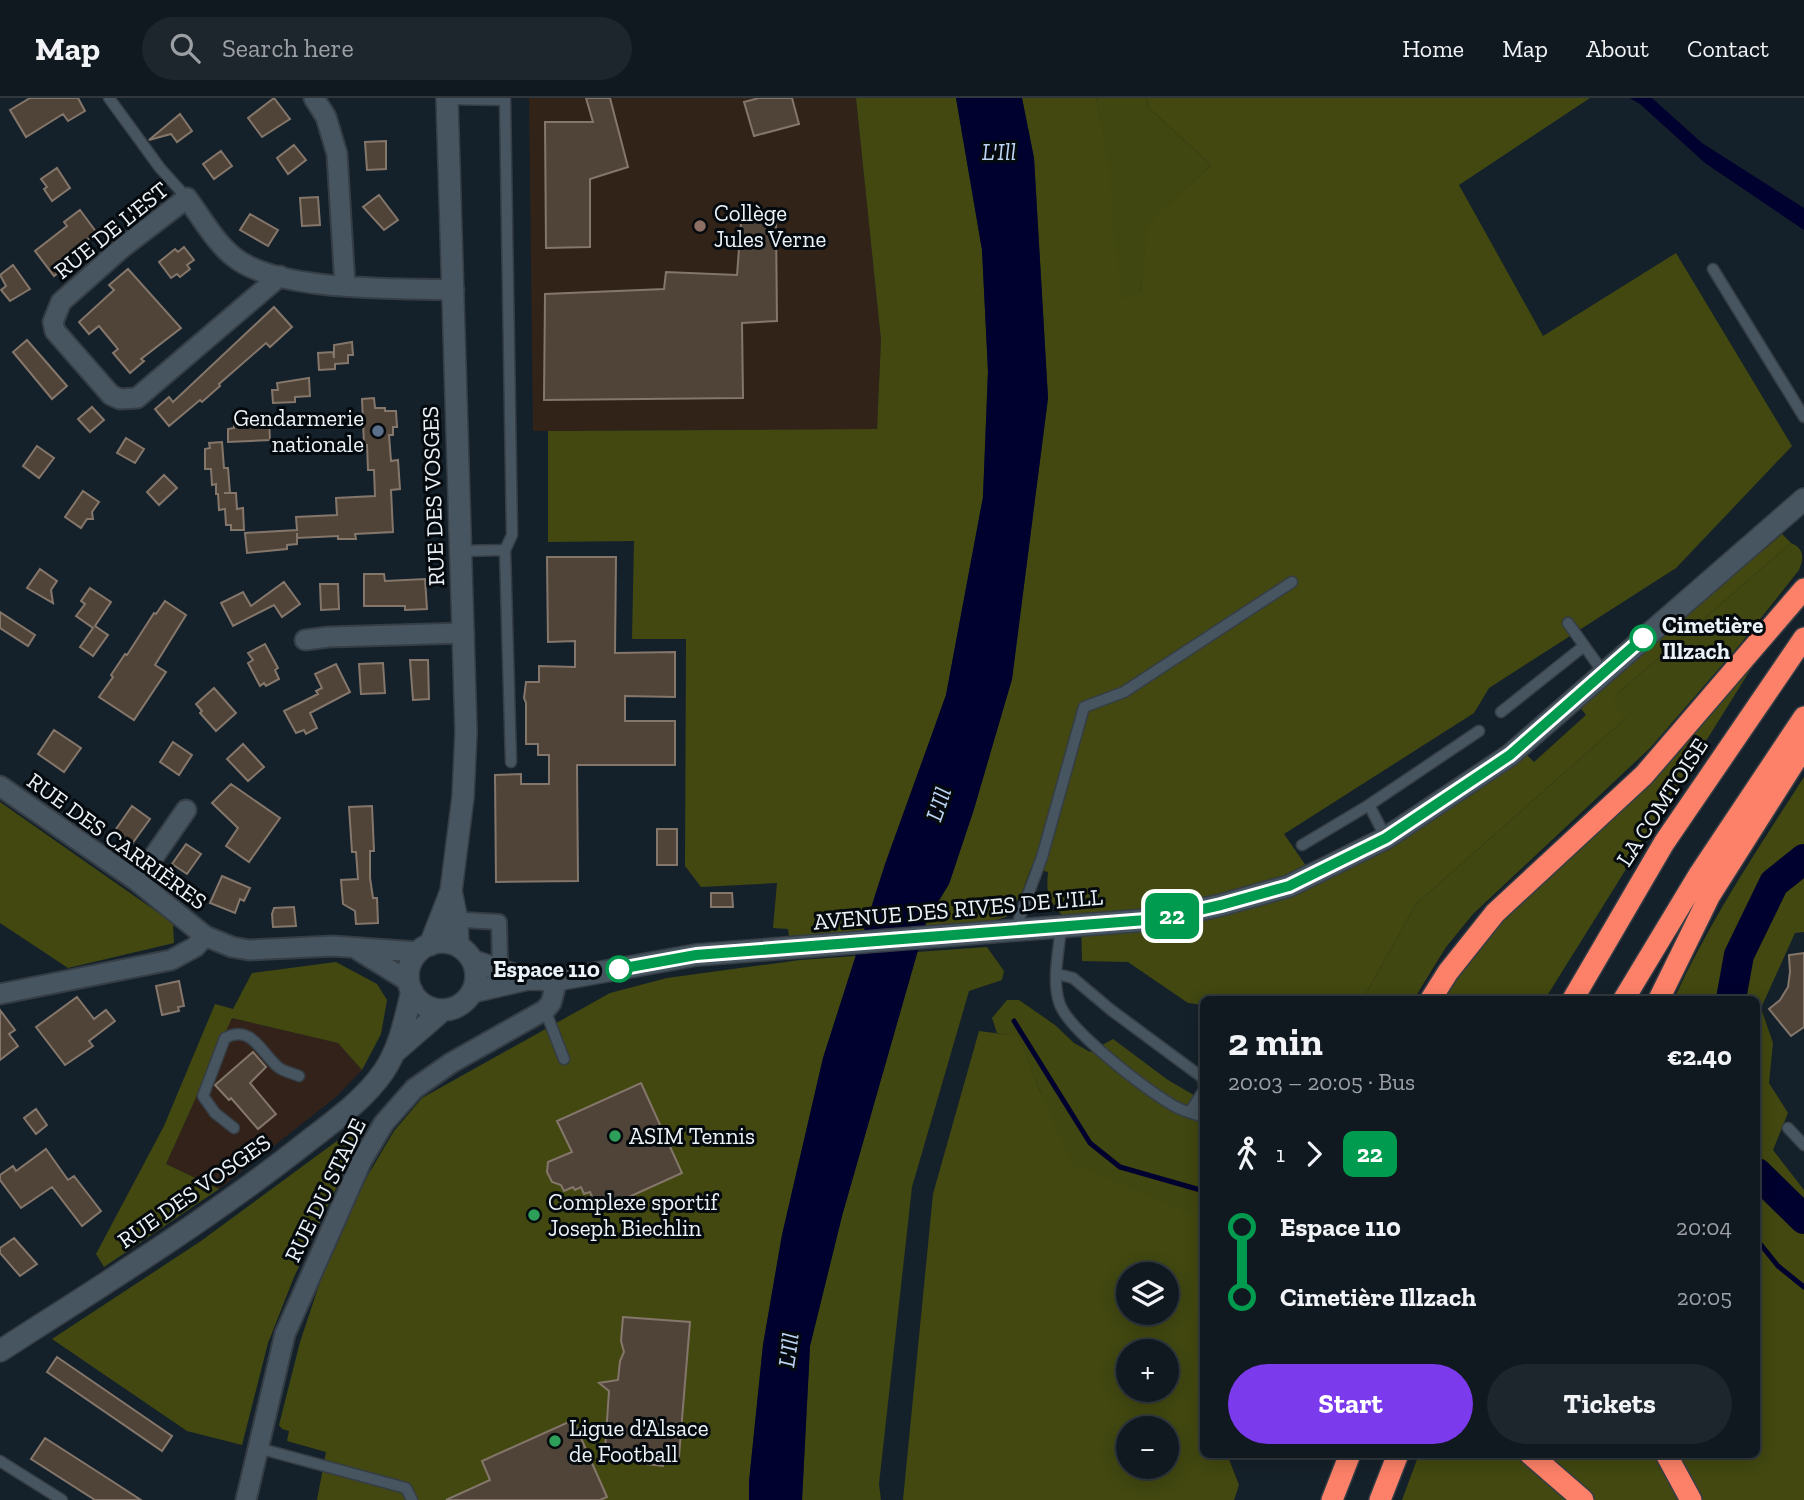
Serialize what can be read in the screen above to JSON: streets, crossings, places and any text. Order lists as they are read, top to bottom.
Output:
{
  "streets": {
    "highway": ["LA COMTOISE"],
    "main road": ["RUE DES VOSGES", "AVENUE DES RIVES DE L'ILL"],
    "street": ["RUE DE L'EST", "RUE DES CARRIÈRES", "RUE DU STADE"]
  },
  "crossings": [
    ["RUE DE L'EST", "RUE DES VOSGES"],
    ["RUE DES VOSGES", "RUE DES CARRIÈRES"],
    ["RUE DES VOSGES", "AVENUE DES RIVES DE L'ILL"],
    ["RUE DES CARRIÈRES", "AVENUE DES RIVES DE L'ILL"]
  ],
  "water": ["L'Ill"],
  "places": [
    "Collège Jules Verne",
    "Gendarmerie nationale",
    "Cimetière Illzach",
    "Espace 110",
    "ASIM Tennis",
    "Complexe sportif Joseph Biechlin",
    "Ligue d'Alsace de Football"
  ],
  "lines": ["bus line 22"],
  "page": {
    "header": "Map",
    "search": "Search here",
    "nav": [
      "Home",
      "Map",
      "About",
      "Contact"
    ],
    "on_map": "22",
    "heading": ["2 min", "20:03 – 20:05 · Bus", "€2.40"],
    "legs": ["1", "22"],
    "list": [
      {
        "name": "Espace 110",
        "value": "20:04"
      },
      {
        "name": "Cimetière Illzach",
        "value": "20:05"
      }
    ],
    "map_buttons": ["+", "−"],
    "buttons": ["Start", "Tickets"]
  }
}
